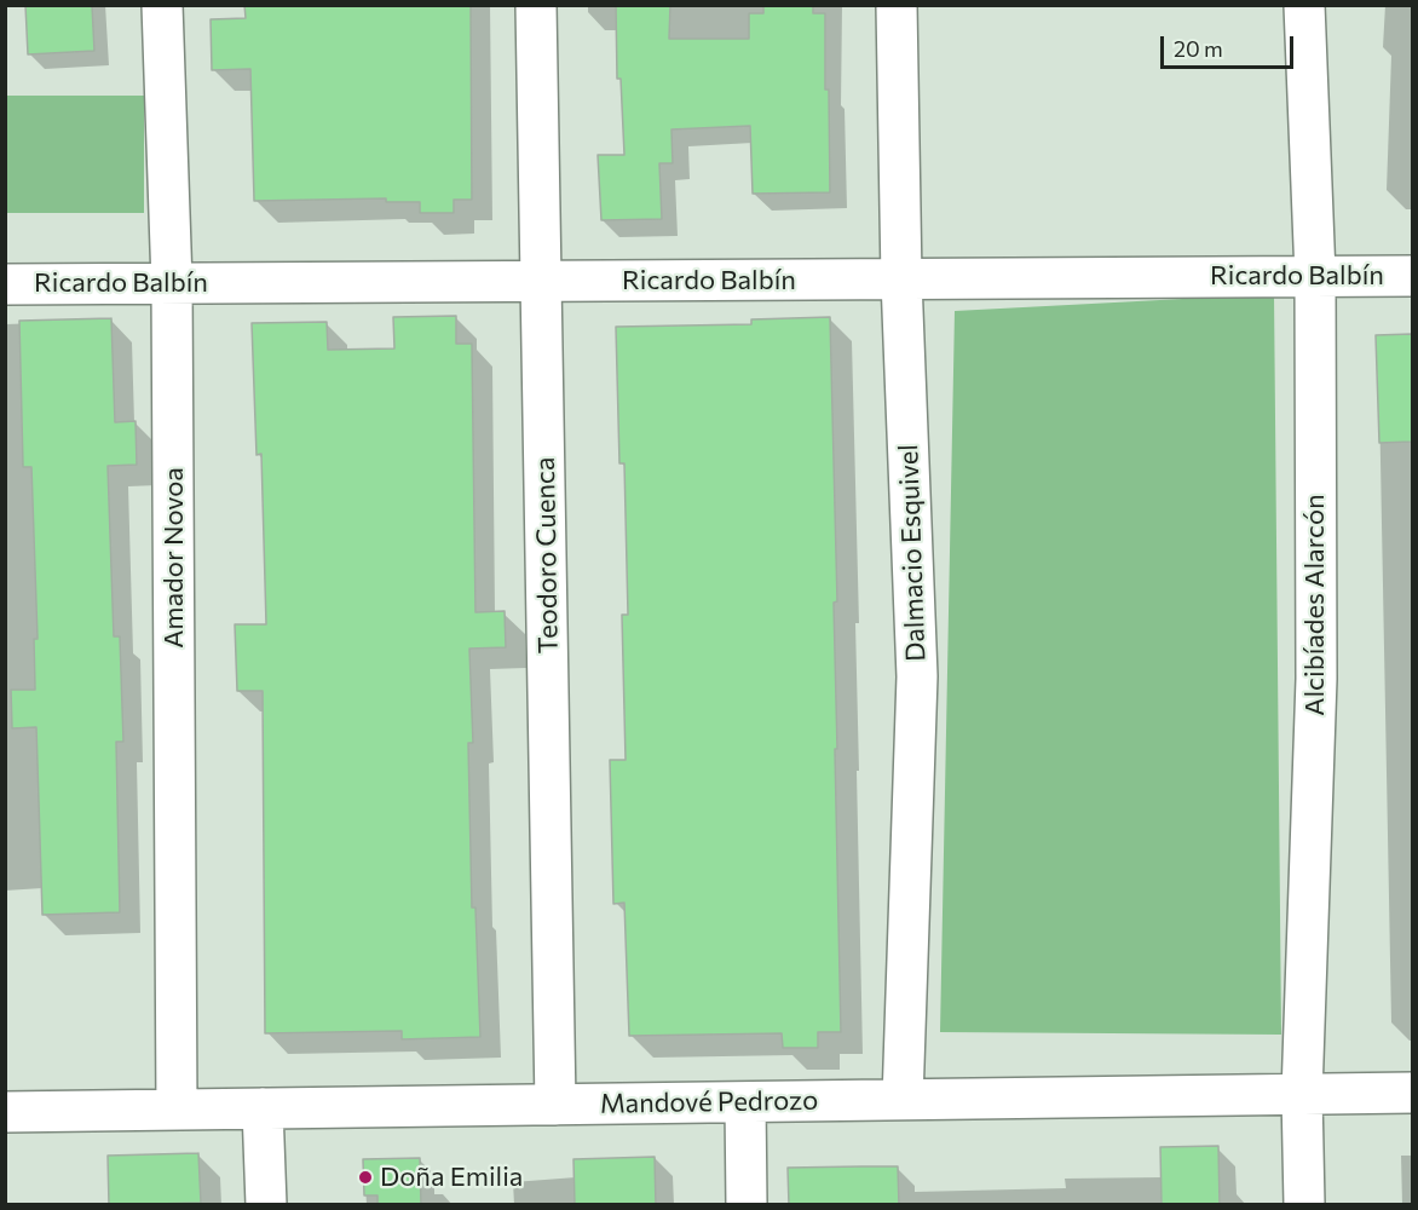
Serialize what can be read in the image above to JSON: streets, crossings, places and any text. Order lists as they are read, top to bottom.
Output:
{
  "streets": {
    "street": [
      "Ricardo Balbín",
      "Dalmacio Esquivel",
      "Teodoro Cuenca",
      "Amador Novoa",
      "Alcibíades Alarcón",
      "Mandové Pedrozo"
    ]
  },
  "crossings": [
    ["Ricardo Balbín", "Dalmacio Esquivel"],
    ["Ricardo Balbín", "Teodoro Cuenca"],
    ["Ricardo Balbín", "Amador Novoa"],
    ["Ricardo Balbín", "Alcibíades Alarcón"],
    ["Dalmacio Esquivel", "Mandové Pedrozo"],
    ["Teodoro Cuenca", "Mandové Pedrozo"],
    ["Amador Novoa", "Mandové Pedrozo"],
    ["Alcibíades Alarcón", "Mandové Pedrozo"]
  ],
  "places": ["Doña Emilia"],
  "scale_bar": "20 m"
}
